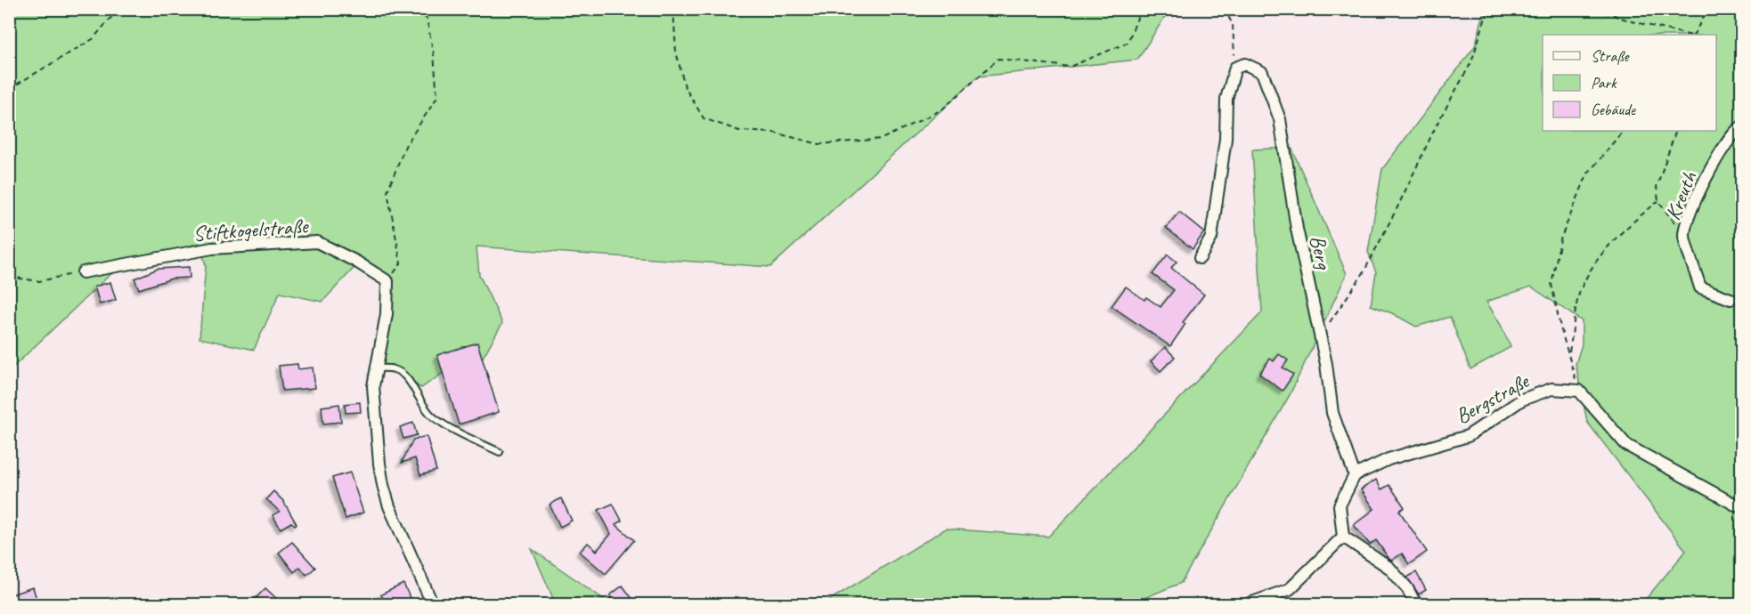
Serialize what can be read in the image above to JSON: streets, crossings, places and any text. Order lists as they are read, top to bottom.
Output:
{
  "streets": {
    "street": [
      "Kreuth",
      "Stiftkogelstraße",
      "Berg",
      "Bergstraße"
    ]
  },
  "crossings": [
    ["Berg", "Bergstraße"]
  ],
  "legend": ["Straße", "Park", "Gebäude"]
}
